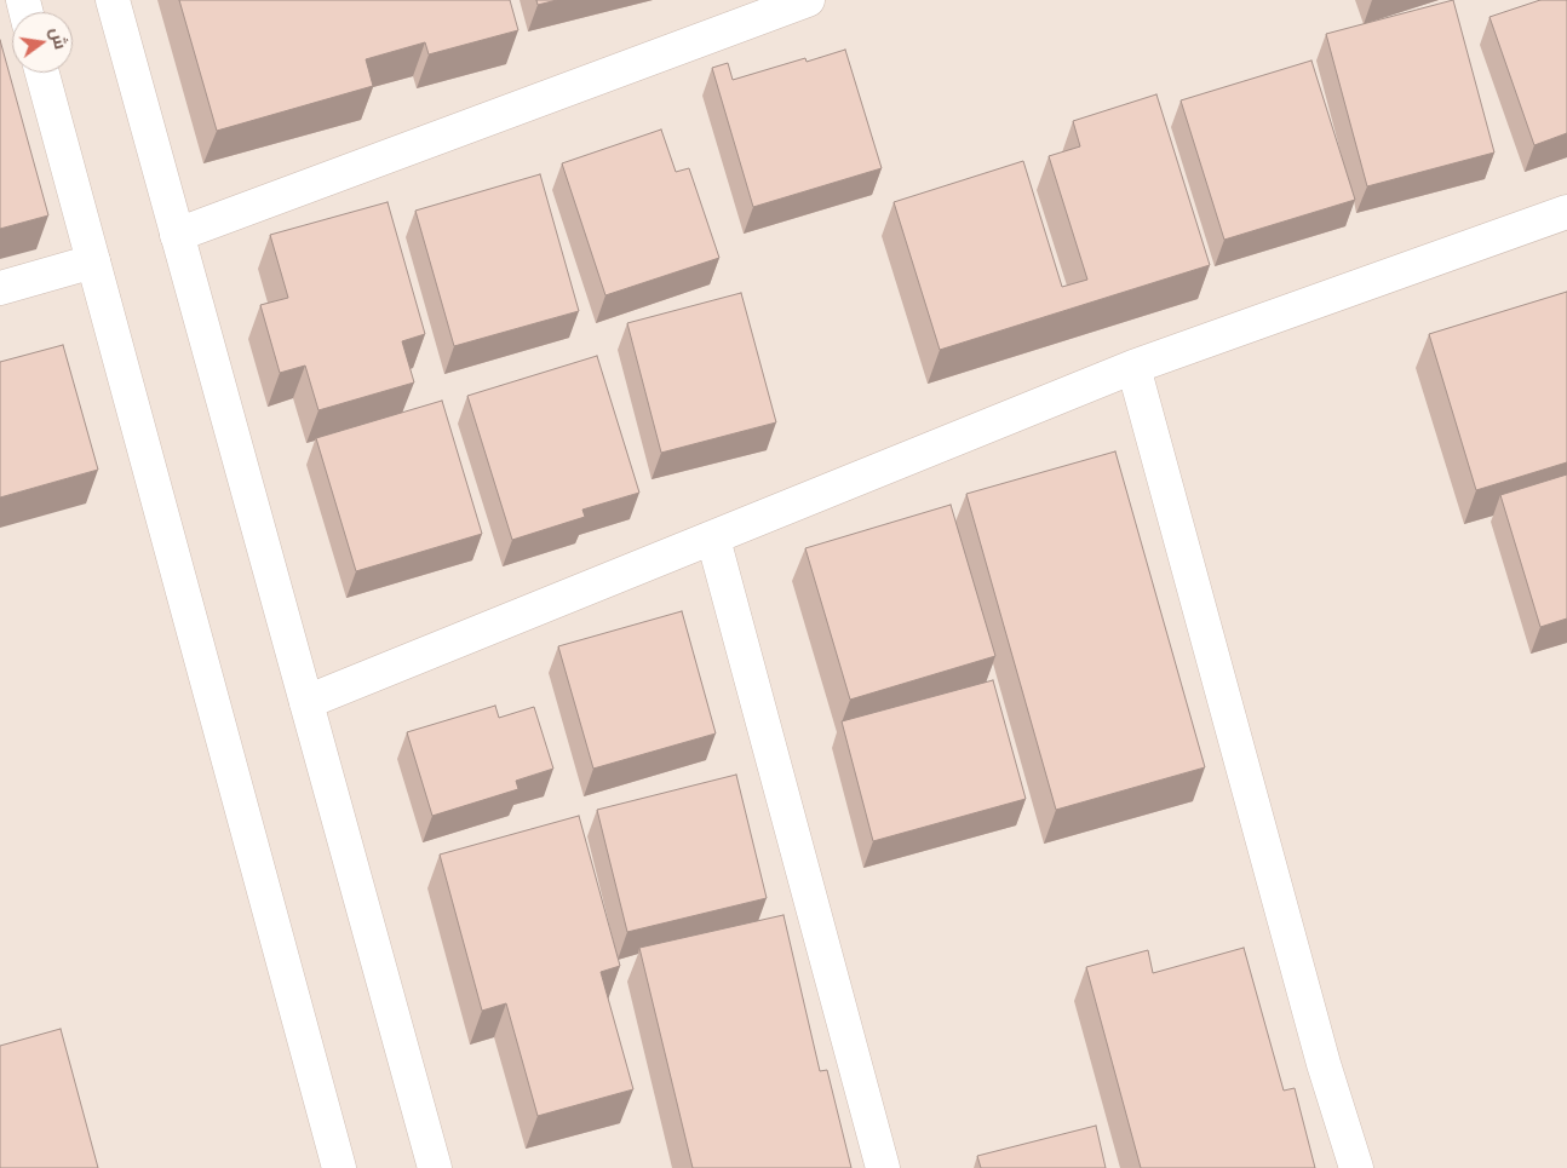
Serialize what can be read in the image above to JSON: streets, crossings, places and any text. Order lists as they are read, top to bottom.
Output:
{
  "north": "right"
}
